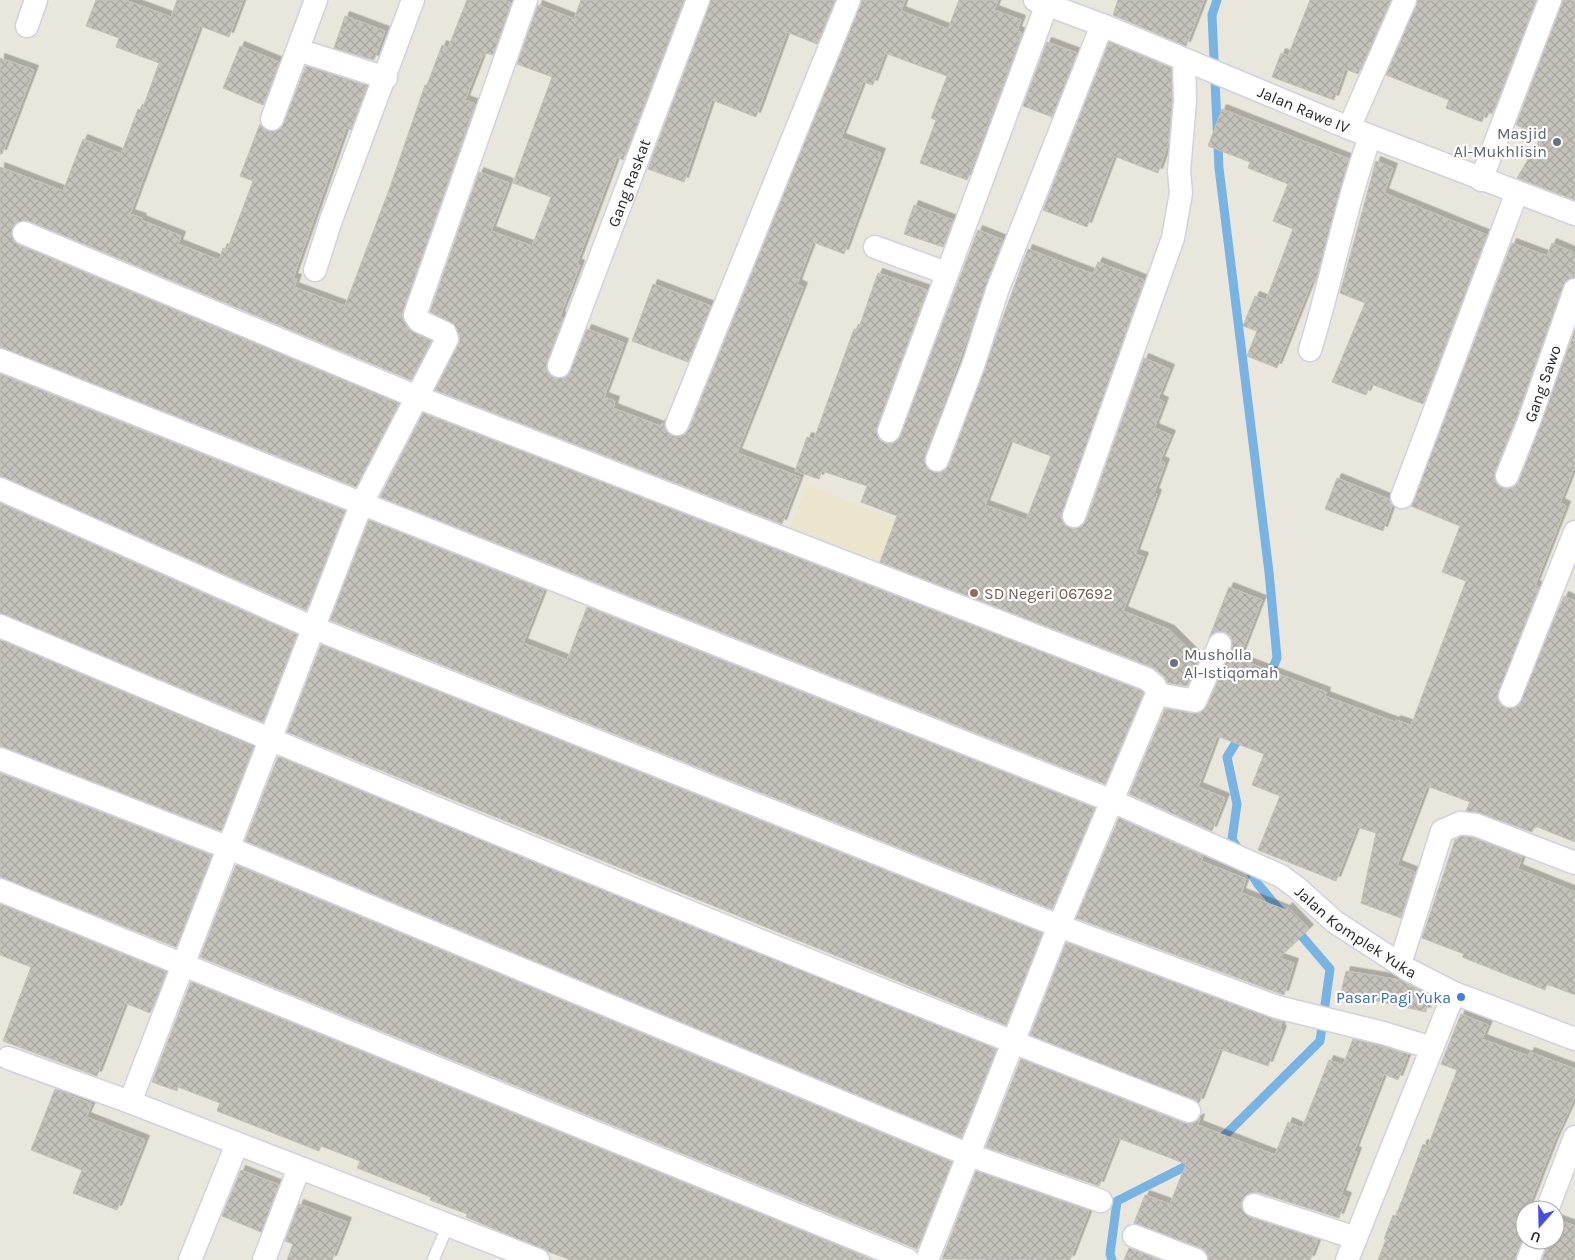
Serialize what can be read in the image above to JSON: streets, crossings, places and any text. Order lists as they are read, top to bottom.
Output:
{
  "streets": {
    "street": [
      "Jalan Rawe IV",
      "Gang Raskat",
      "Gang Sawo",
      "Jalan Komplek Yuka"
    ]
  },
  "places": [
    "Masjid Al-Mukhlisin",
    "SD Negeri 067692",
    "Musholla Al-Istiqomah",
    "Pasar Pagi Yuka"
  ],
  "north": "bottom"
}
